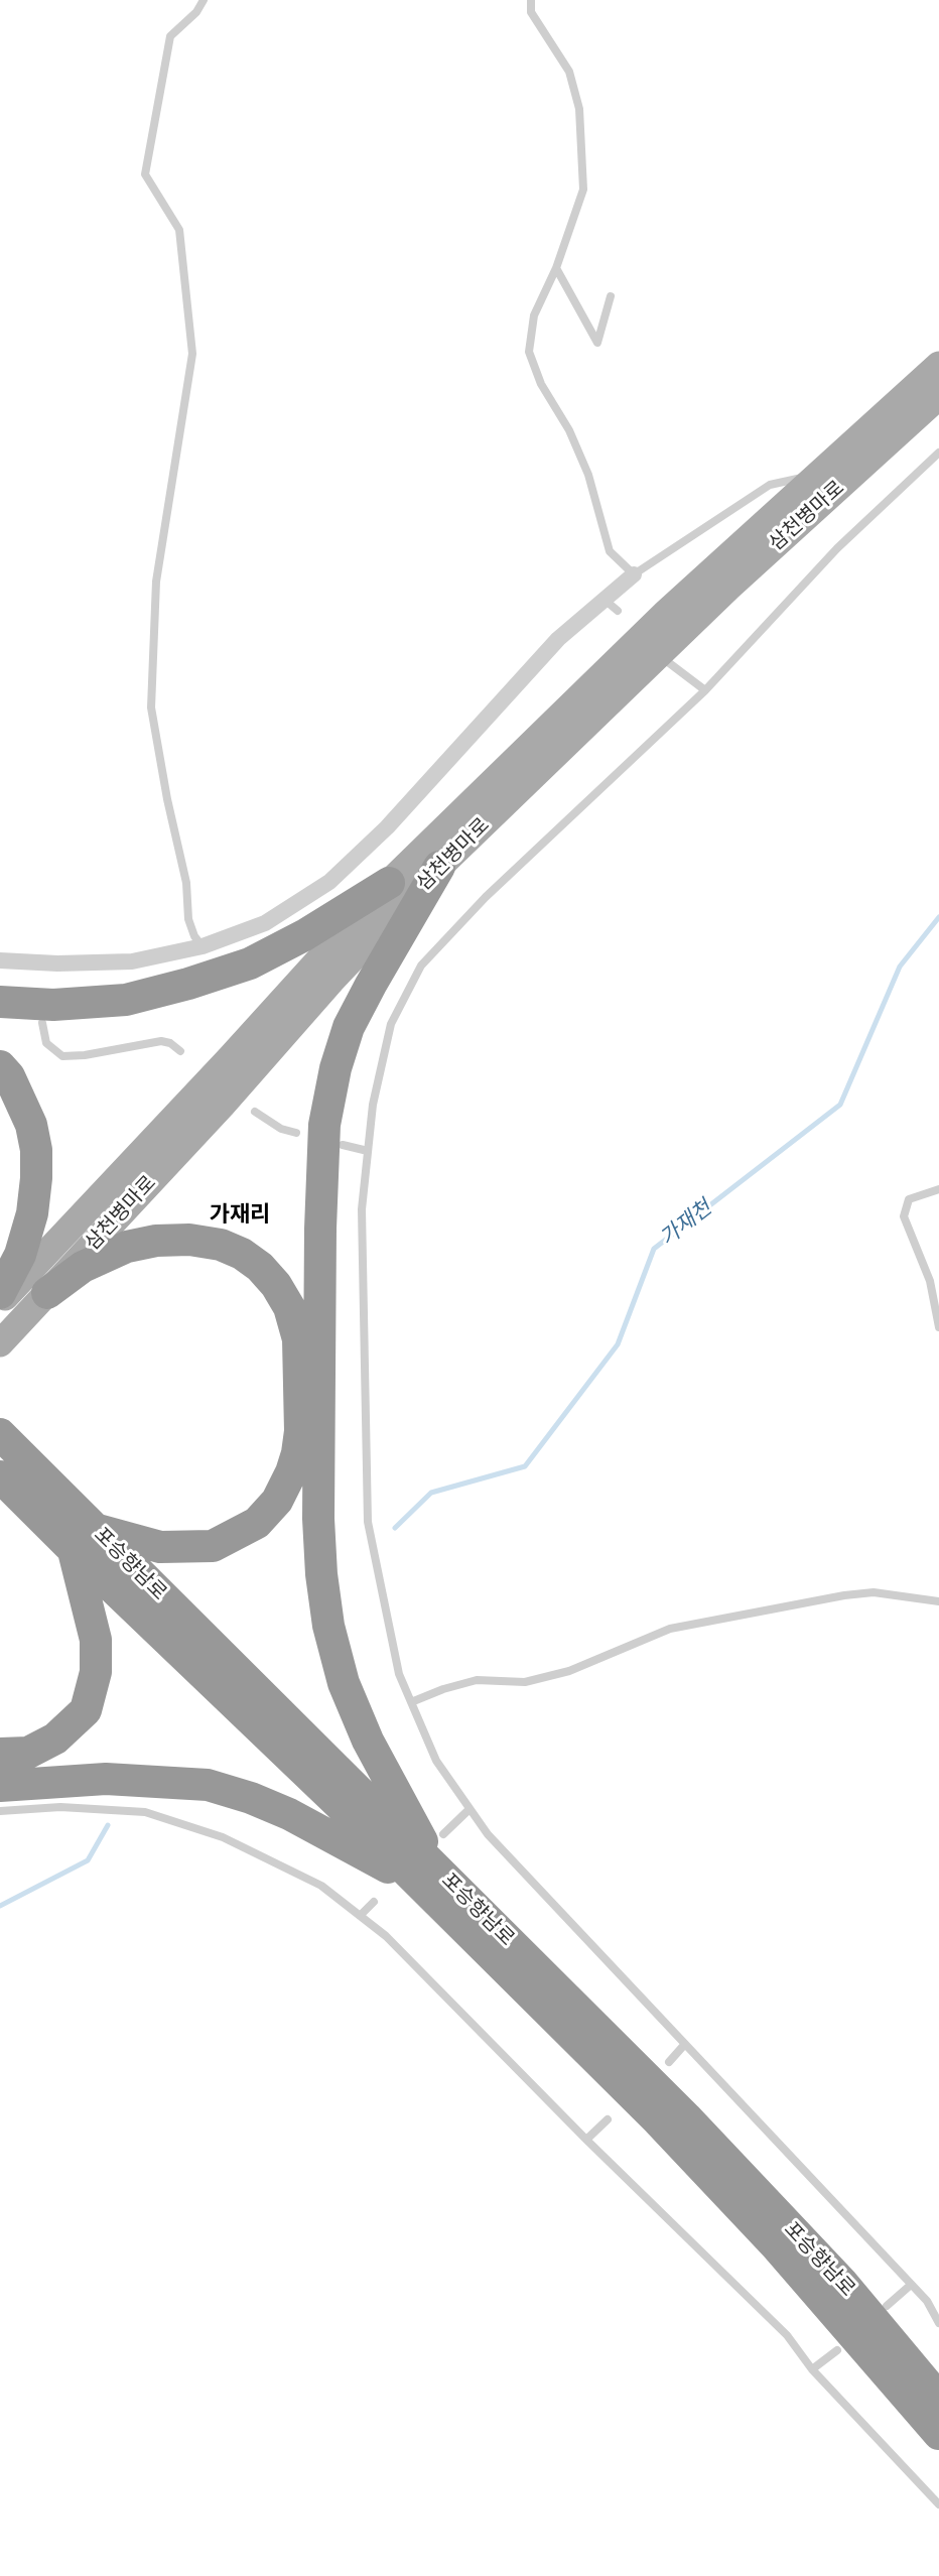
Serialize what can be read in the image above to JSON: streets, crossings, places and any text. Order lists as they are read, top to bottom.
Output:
{
  "streets": {
    "highway": ["포승향남로"],
    "main road": ["삼천병마로"]
  },
  "districts": ["가재리"],
  "water": ["가재천"]
}
